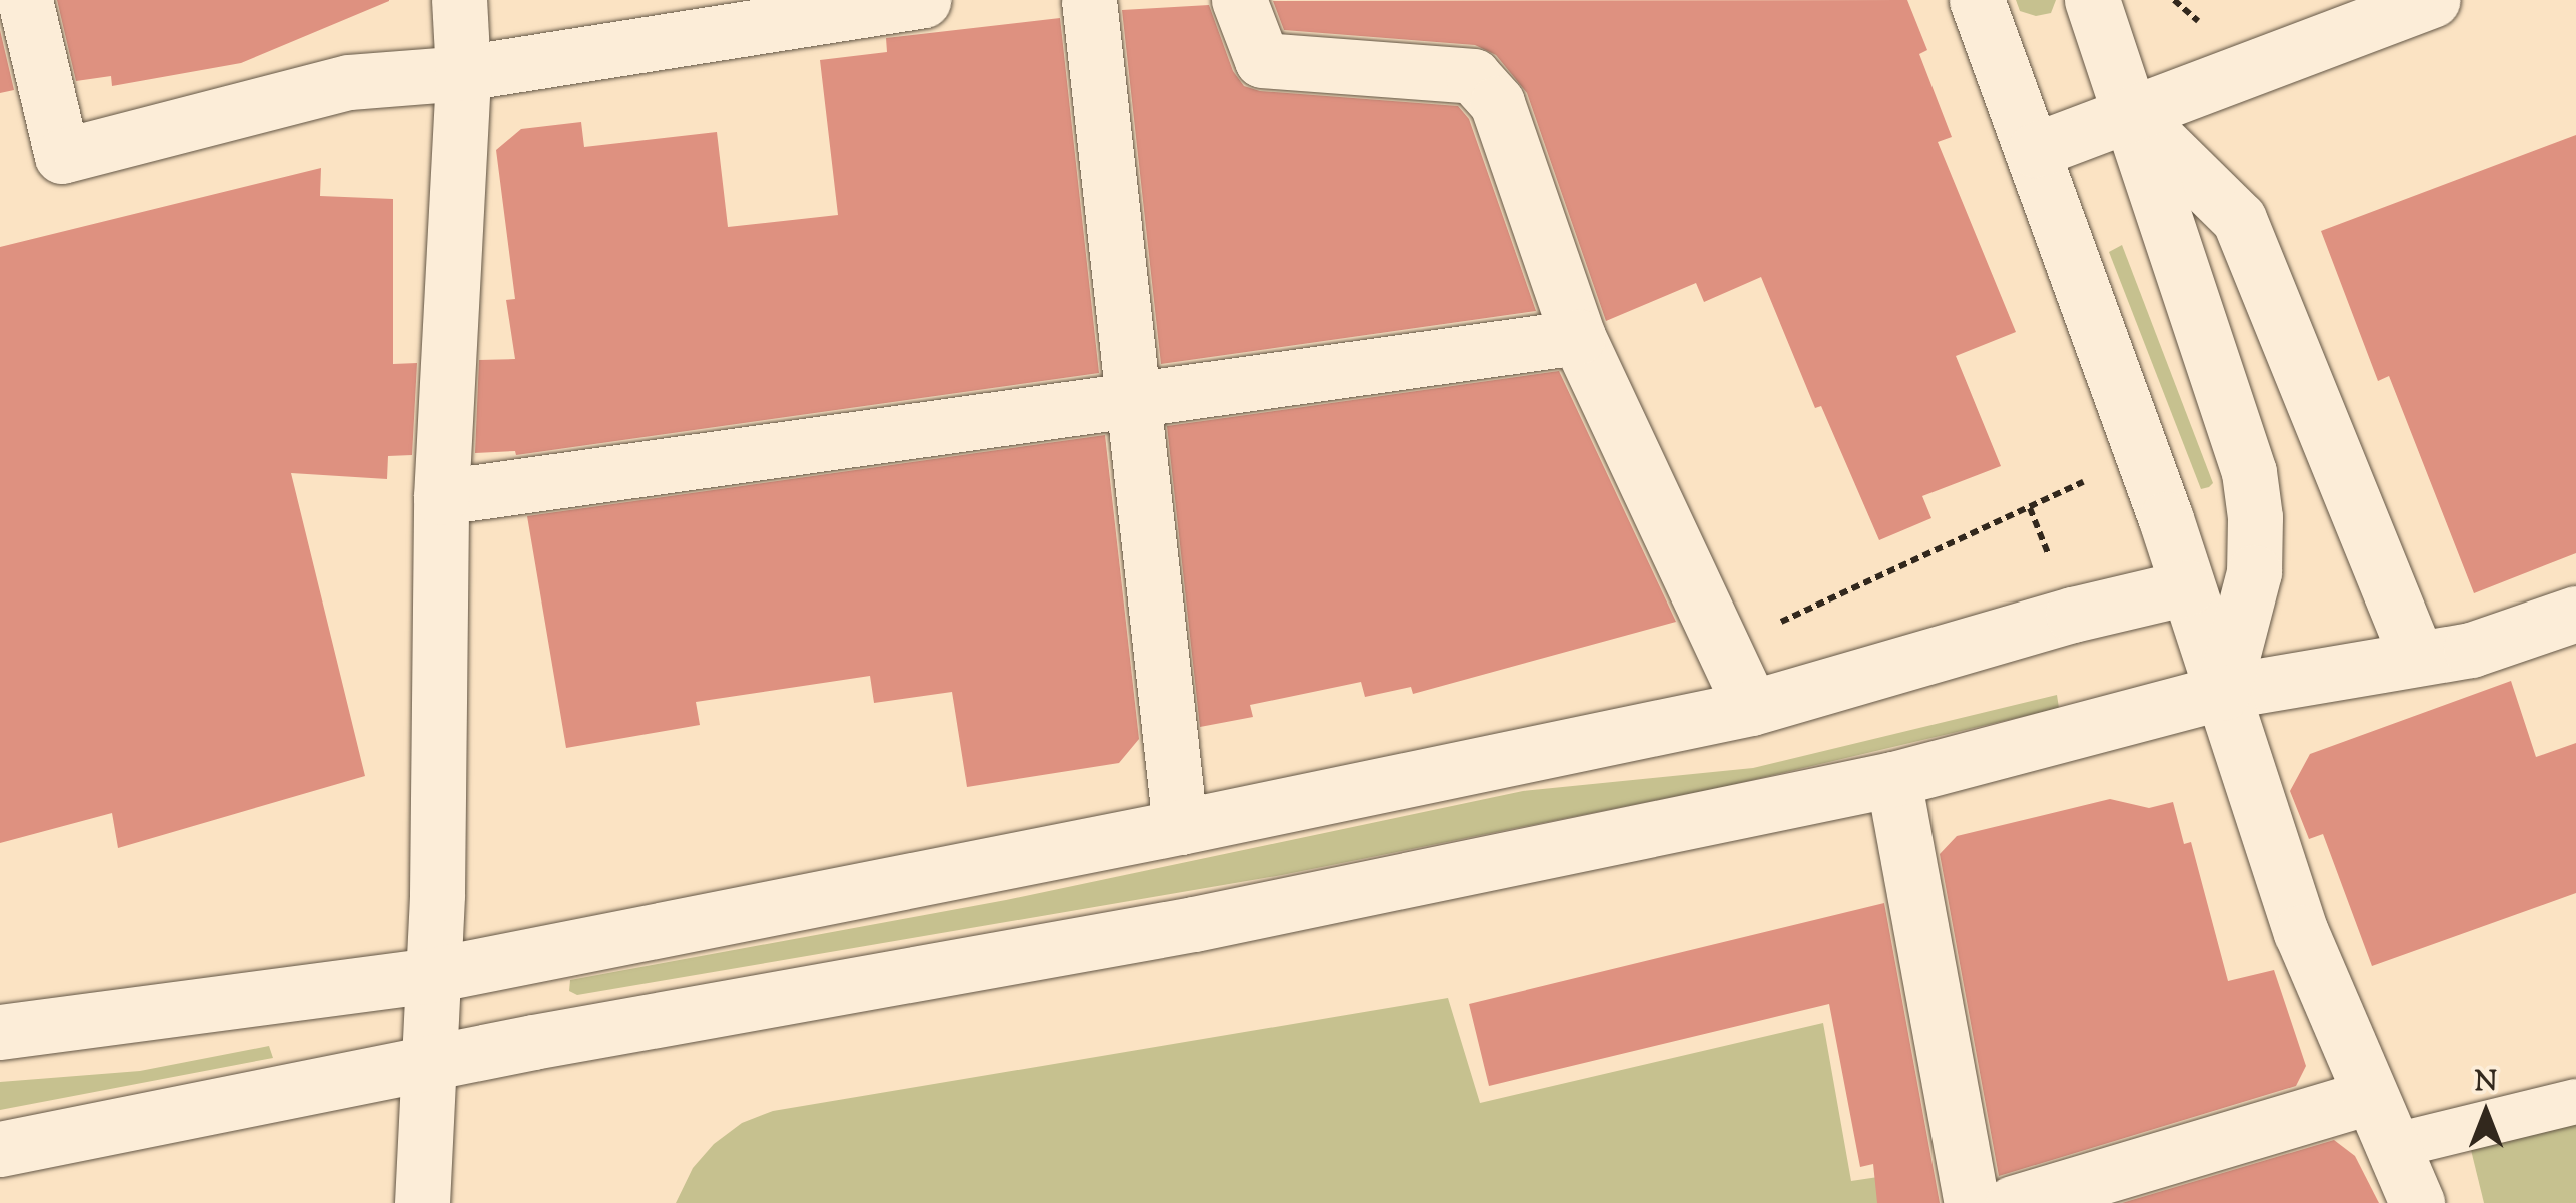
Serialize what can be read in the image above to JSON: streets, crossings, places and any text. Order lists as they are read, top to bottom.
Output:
{
  "north": "top"
}
